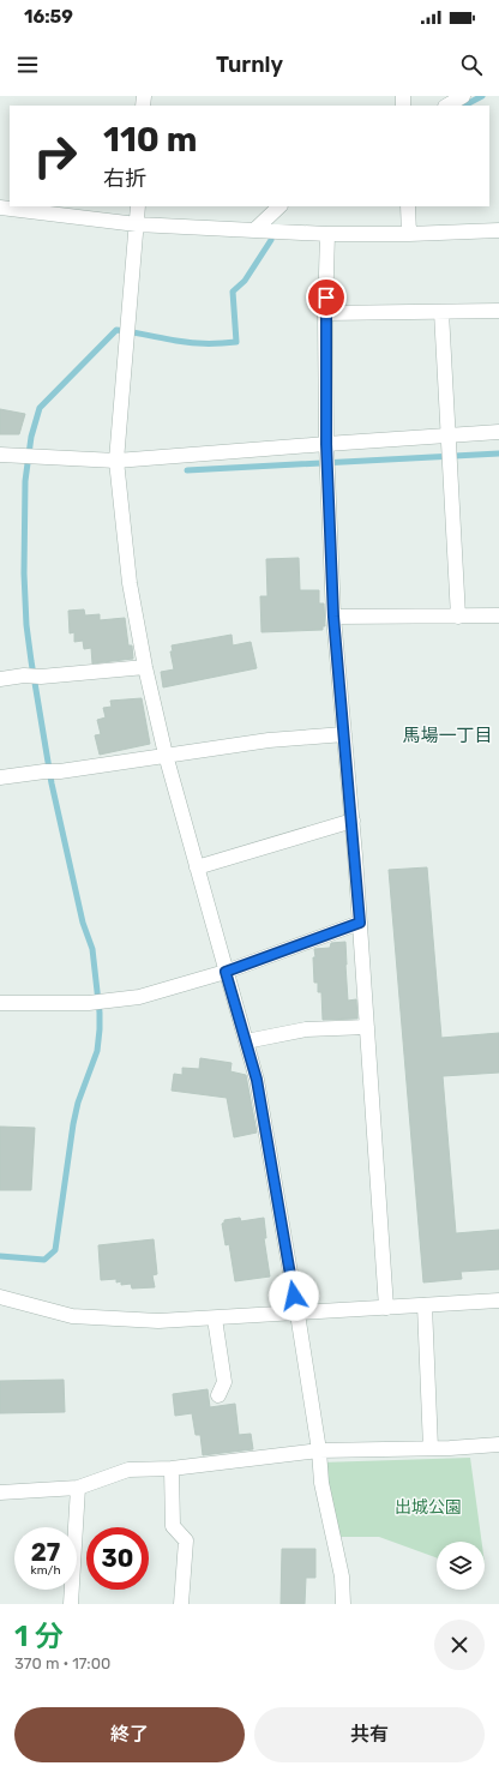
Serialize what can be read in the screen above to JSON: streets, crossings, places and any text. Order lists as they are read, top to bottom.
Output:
{
  "districts": ["馬場一丁目"],
  "parks": ["出城公園"],
  "page": {
    "status": "16:59",
    "header": "Turnly",
    "turn": ["110 m", "右折"],
    "speed": "27 km/h",
    "limit": "30",
    "heading": ["1 分", "370 m · 17:00"],
    "buttons": ["終了", "共有"]
  }
}
